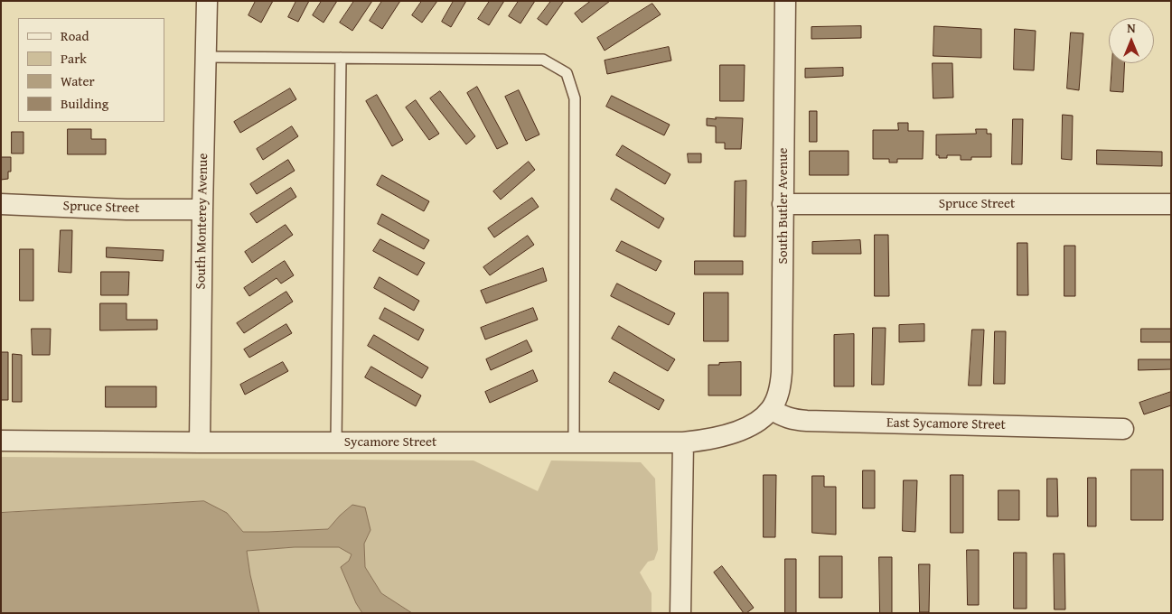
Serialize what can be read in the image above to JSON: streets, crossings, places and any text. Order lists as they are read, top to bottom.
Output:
{
  "streets": {
    "street": [
      "Spruce Street",
      "South Butler Avenue",
      "South Monterey Avenue",
      "East Sycamore Street",
      "Sycamore Street"
    ]
  },
  "crossings": [
    ["Spruce Street", "South Butler Avenue"],
    ["Spruce Street", "South Monterey Avenue"],
    ["South Butler Avenue", "East Sycamore Street"],
    ["South Butler Avenue", "Sycamore Street"],
    ["South Monterey Avenue", "Sycamore Street"],
    ["East Sycamore Street", "Sycamore Street"]
  ],
  "legend": [
    "Road",
    "Park",
    "Water",
    "Building"
  ],
  "north": "top"
}
